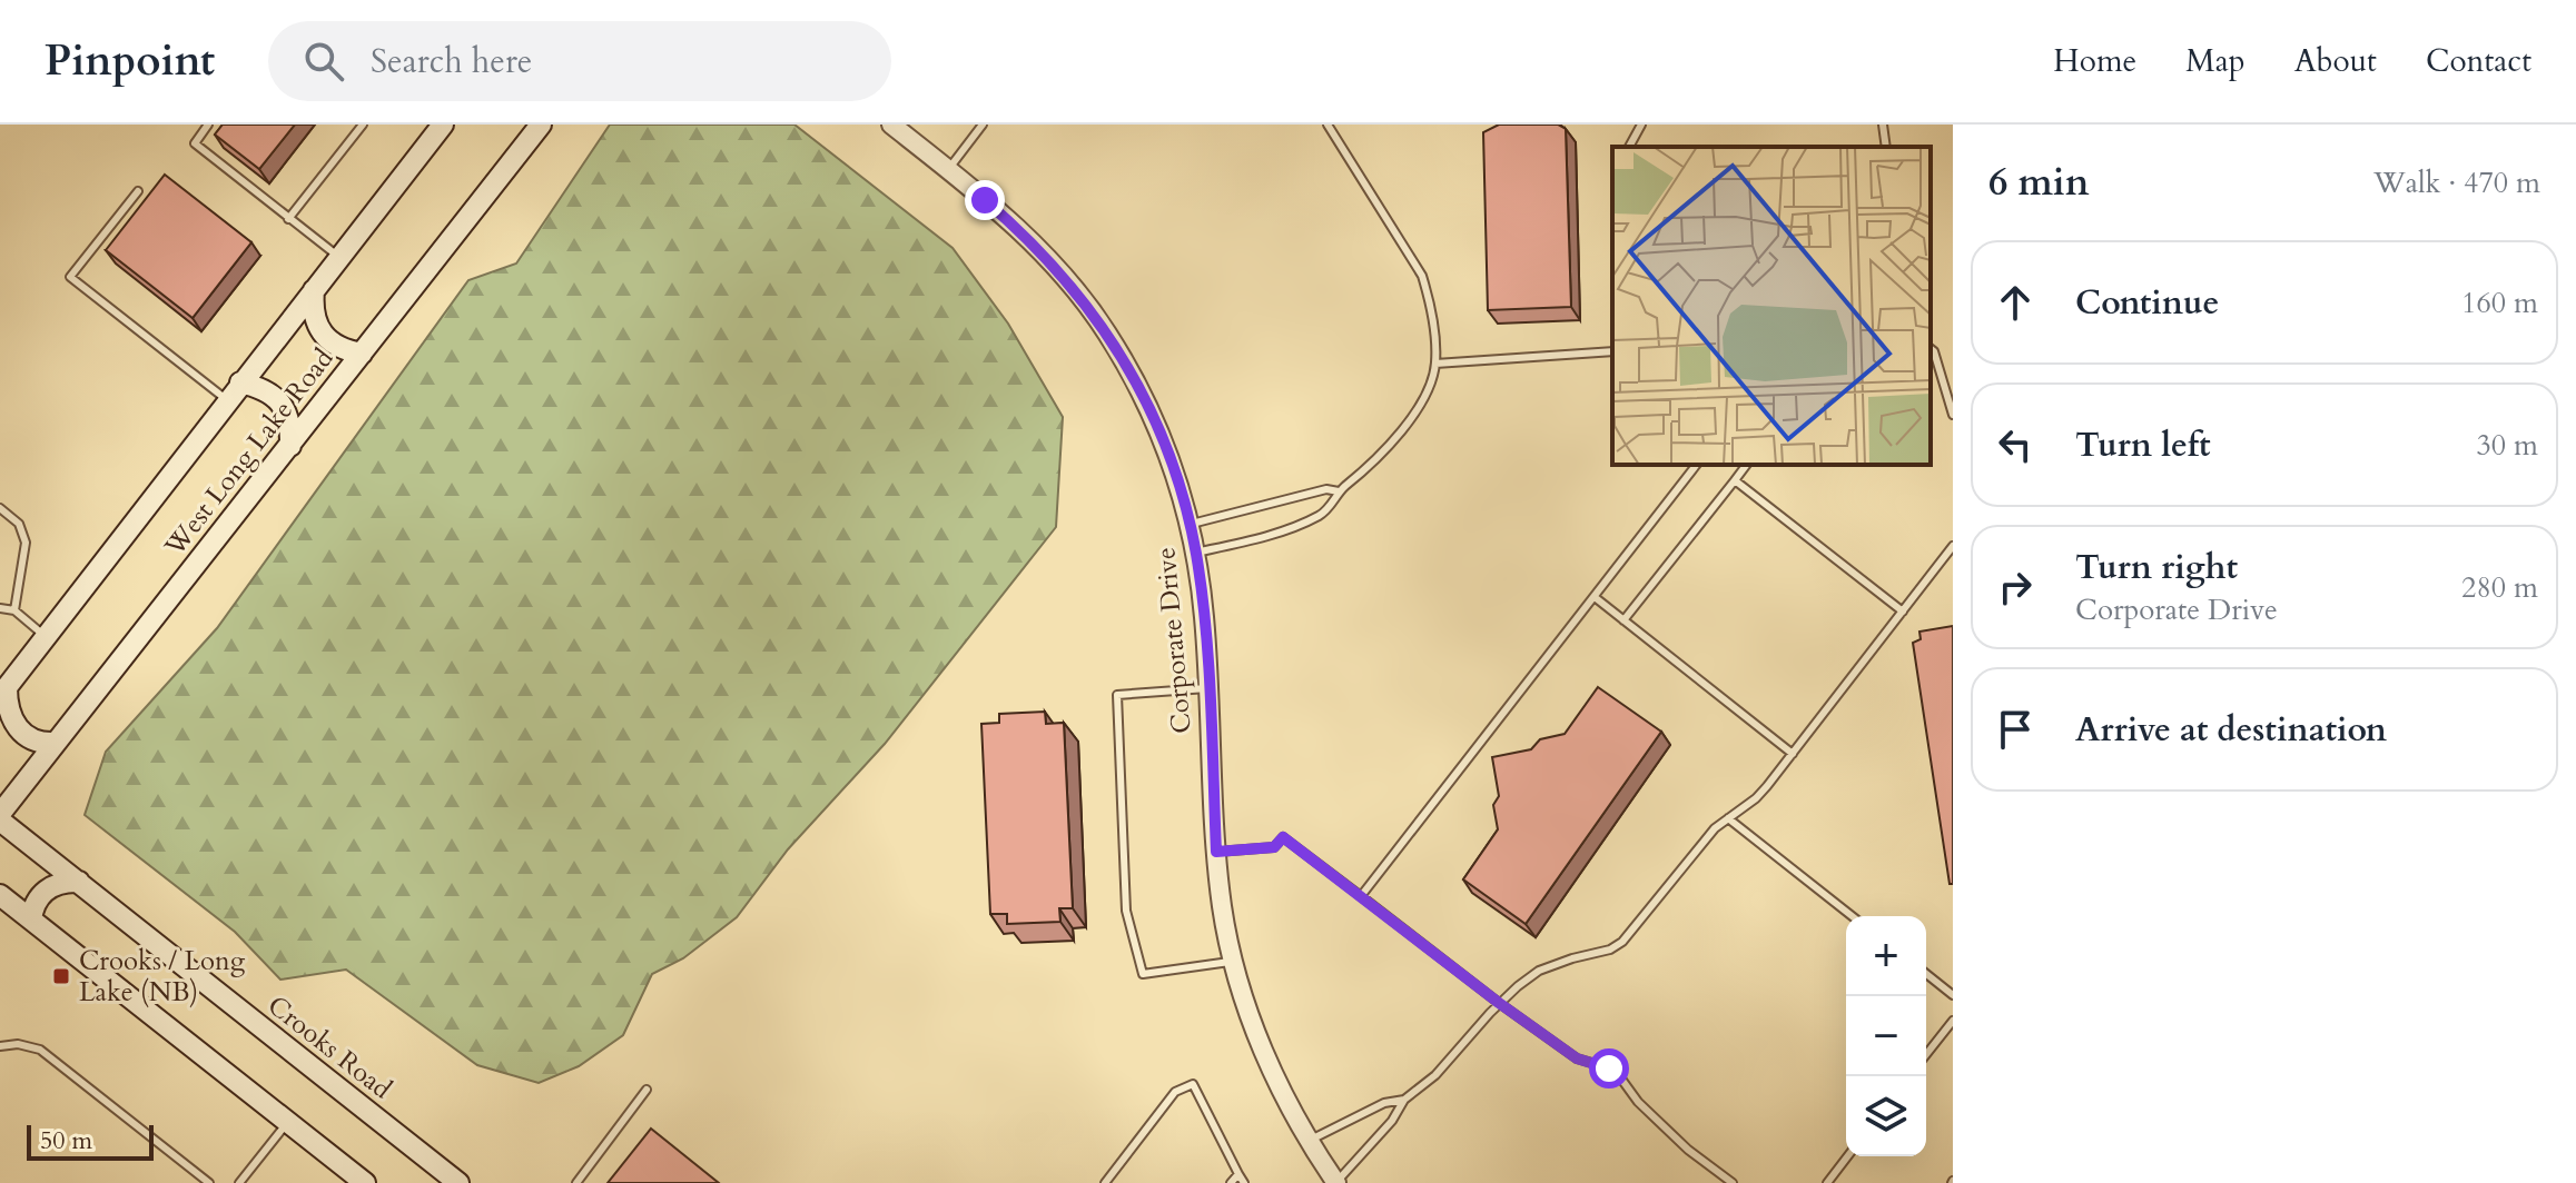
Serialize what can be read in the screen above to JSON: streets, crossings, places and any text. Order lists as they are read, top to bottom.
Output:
{
  "streets": {
    "main road": ["West Long Lake Road", "Crooks Road"],
    "street": ["Corporate Drive"]
  },
  "crossings": [
    ["West Long Lake Road", "Crooks Road"]
  ],
  "places": {
    "transit": ["Crooks / Long Lake (NB)"]
  },
  "scale_bar": "50 m",
  "page": {
    "header": "Pinpoint",
    "search": "Search here",
    "nav": [
      "Home",
      "Map",
      "About",
      "Contact"
    ],
    "heading": ["6 min", "Walk · 470 m"],
    "list": [
      ["Continue", "160 m"],
      ["Turn left", "30 m"],
      ["Turn right", "Corporate Drive", "280 m"],
      "Arrive at destination"
    ],
    "map_buttons": ["+", "−"],
    "scale": "50 m"
  }
}
